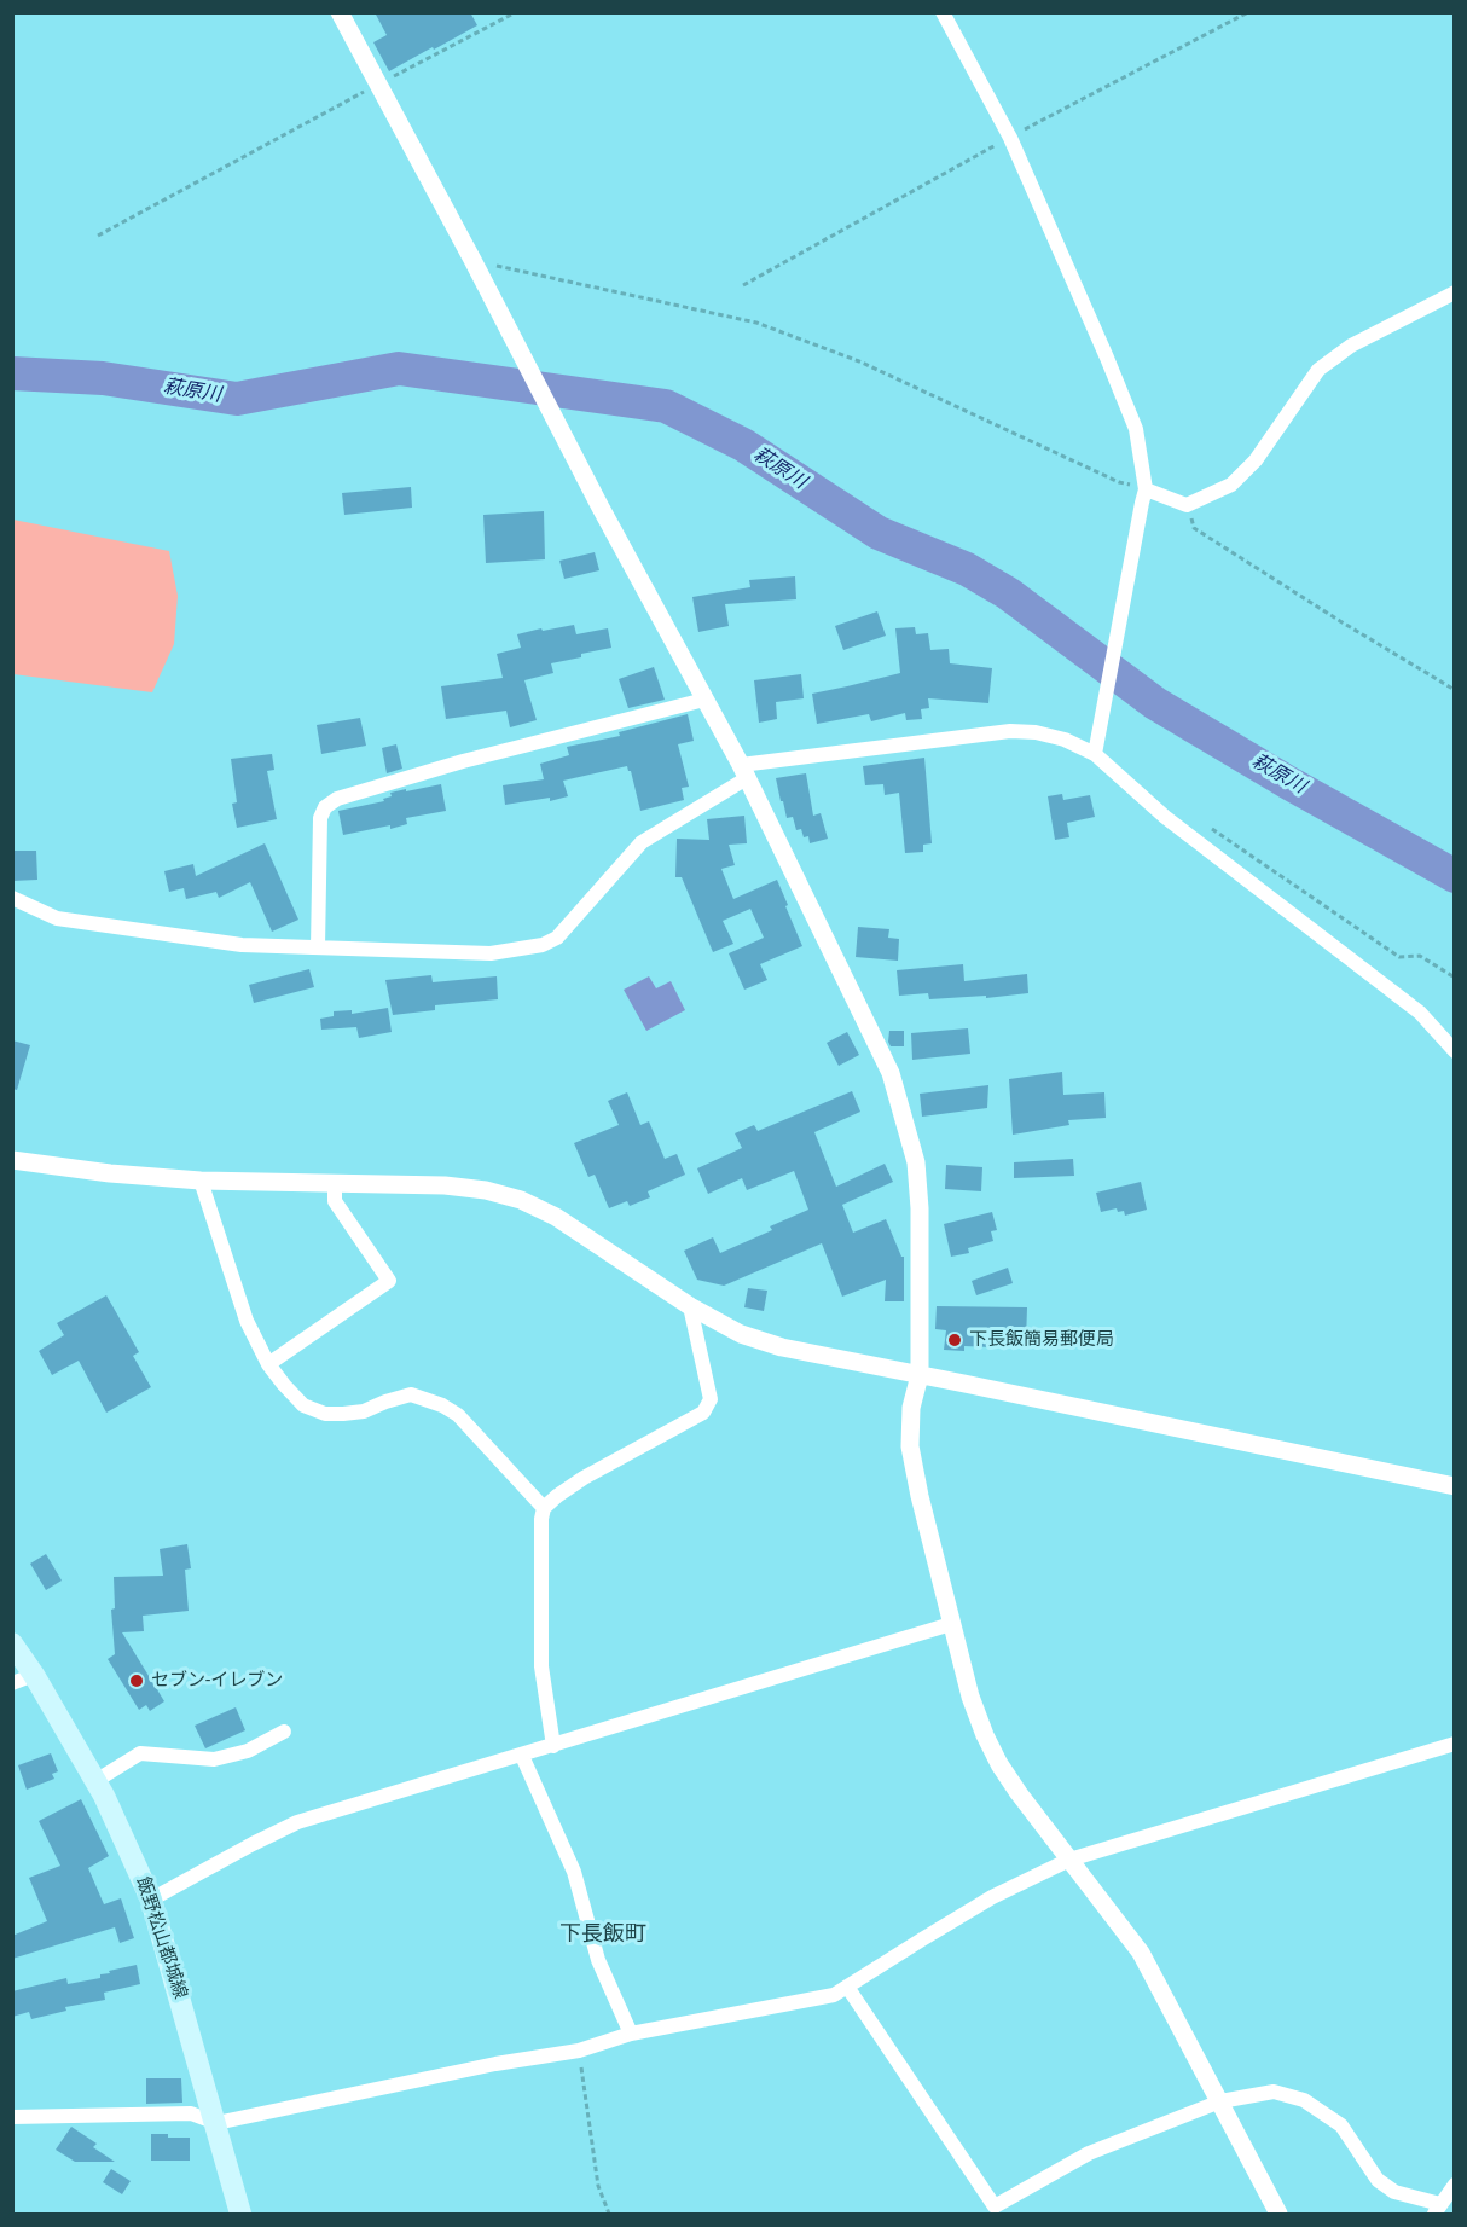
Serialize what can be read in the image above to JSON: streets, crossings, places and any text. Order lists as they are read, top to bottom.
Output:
{
  "streets": {
    "main road": ["飯野松山都城線"]
  },
  "districts": ["下長飯町"],
  "water": ["萩原川"],
  "places": ["下長飯簡易郵便局", "セブン-イレブン"]
}
